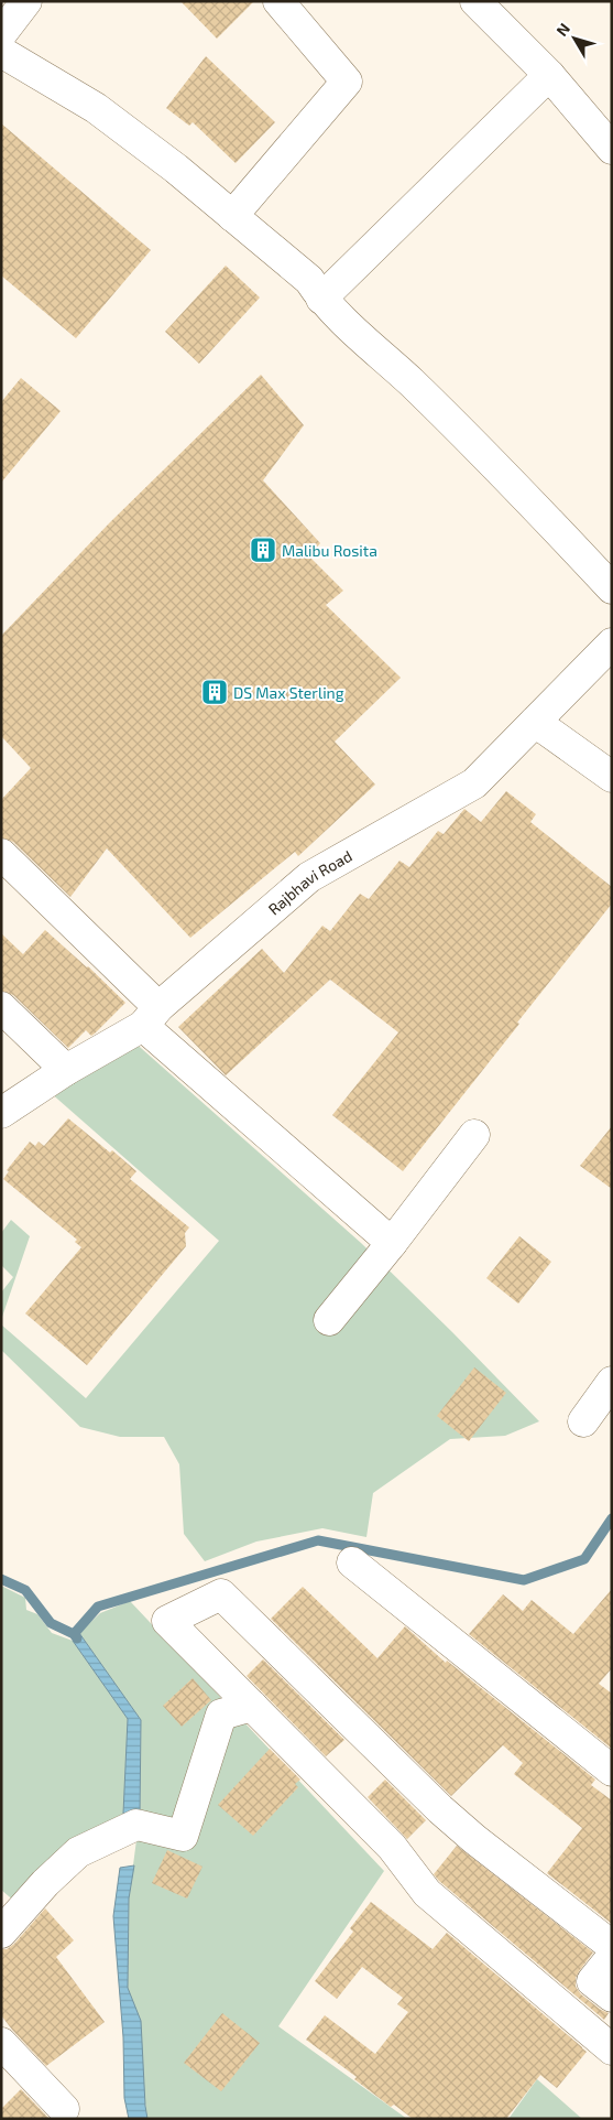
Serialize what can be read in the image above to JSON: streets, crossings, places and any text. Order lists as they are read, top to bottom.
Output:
{
  "streets": {
    "street": ["Rajbhavi Road"]
  },
  "places": {
    "building": ["Malibu Rosita", "DS Max Sterling"]
  },
  "north": "top left"
}
